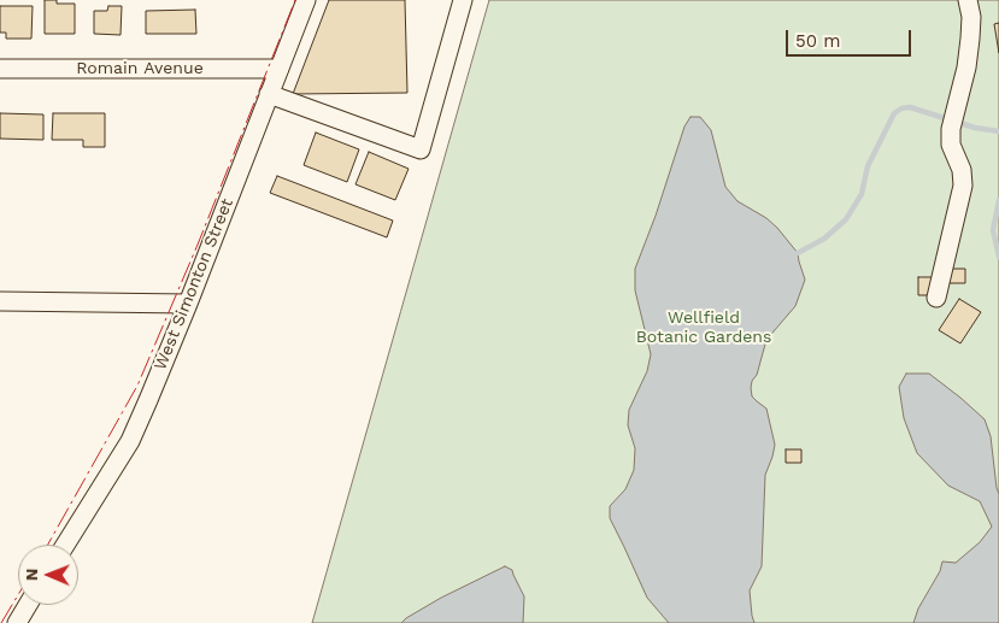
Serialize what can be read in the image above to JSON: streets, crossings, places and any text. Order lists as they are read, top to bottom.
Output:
{
  "streets": {
    "street": ["Romain Avenue", "West Simonton Street"]
  },
  "crossings": [
    ["Romain Avenue", "West Simonton Street"]
  ],
  "parks": ["Wellfield Botanic Gardens"],
  "scale_bar": "50 m",
  "north": "left"
}
